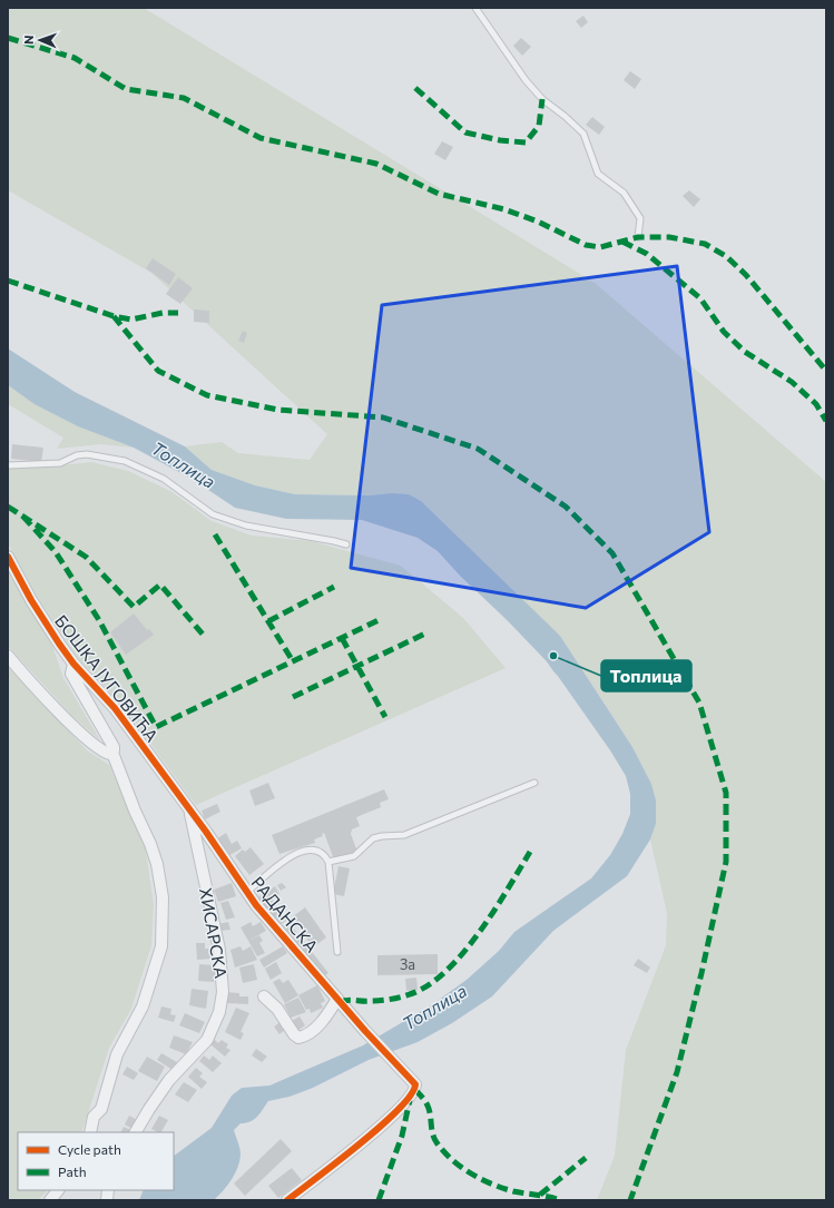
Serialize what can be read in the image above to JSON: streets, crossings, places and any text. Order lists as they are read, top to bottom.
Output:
{
  "streets": {
    "street": ["БОШКА ЈУГОВИЋА", "РАДАНСКА", "ХИСАРСКА"]
  },
  "crossings": [
    ["БОШКА ЈУГОВИЋА", "РАДАНСКА"],
    ["БОШКА ЈУГОВИЋА", "ХИСАРСКА"],
    ["РАДАНСКА", "ХИСАРСКА"]
  ],
  "water": ["Топлица"],
  "places": ["Топлица"],
  "house_numbers": ["3a"],
  "legend": ["Cycle path", "Path"],
  "north": "left"
}
